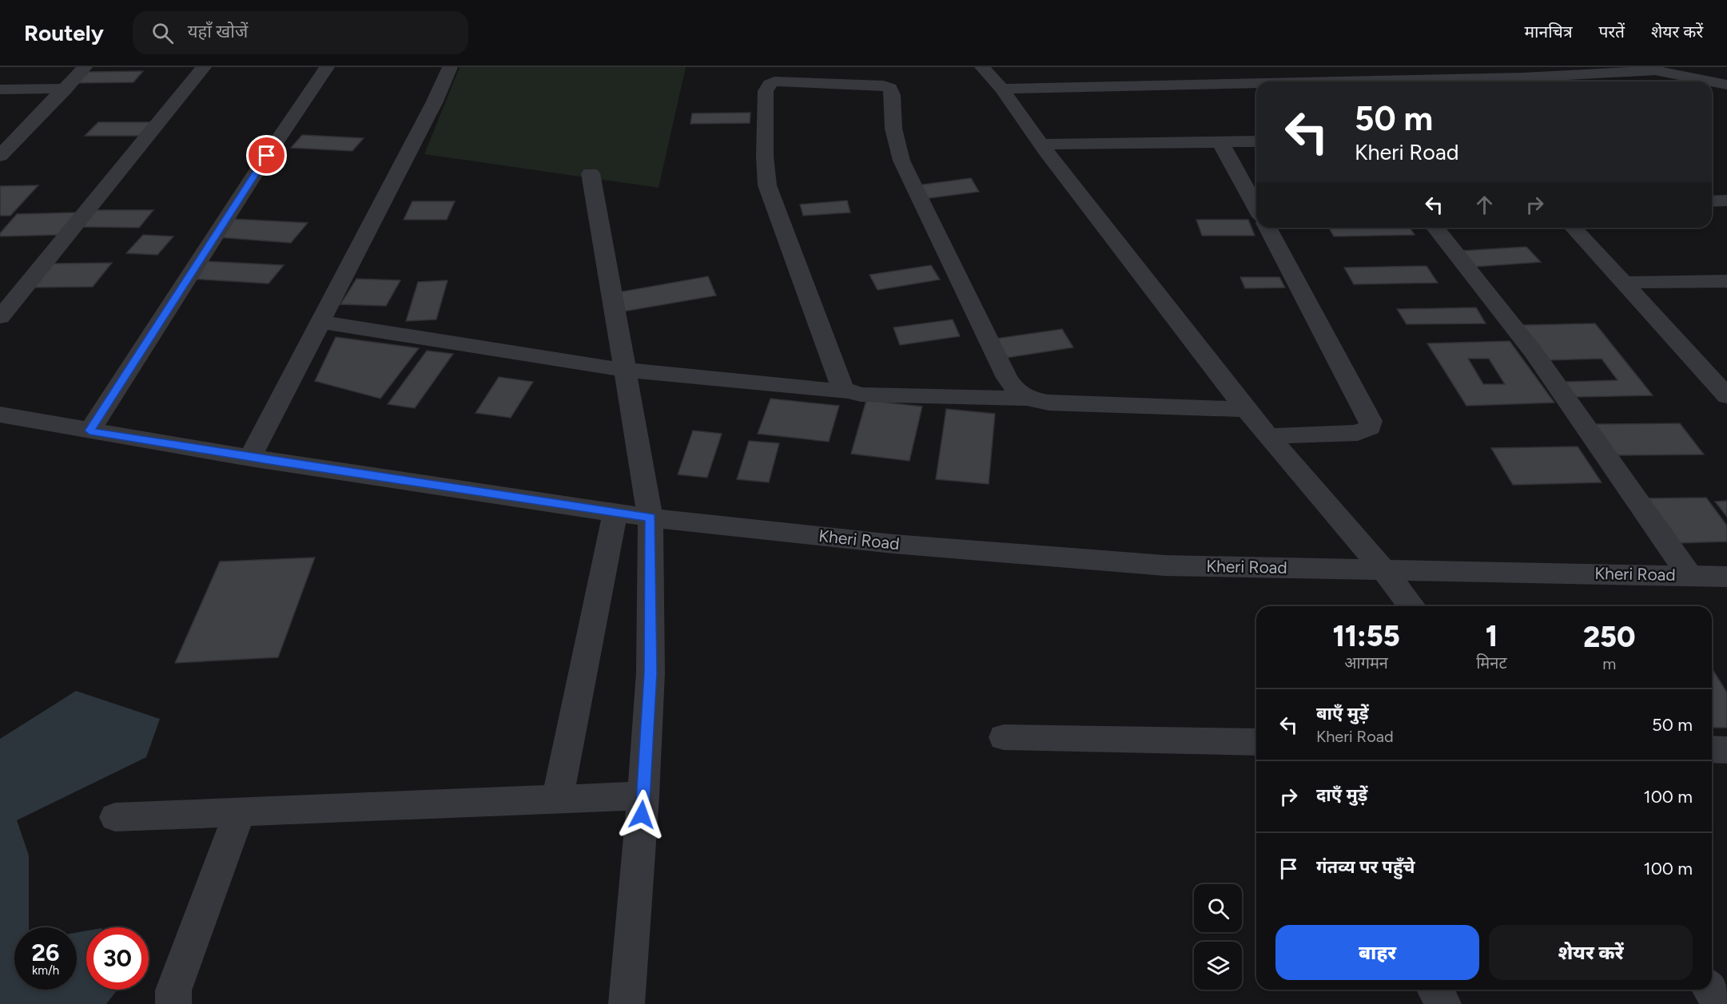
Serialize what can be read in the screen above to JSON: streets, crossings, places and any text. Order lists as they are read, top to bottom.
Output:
{
  "streets": {
    "street": ["Kheri Road"]
  },
  "page": {
    "header": "Routely",
    "search": "यहाँ खोजें",
    "nav": ["मानचित्र", "परतें", "शेयर करें"],
    "turn": ["50 m", "Kheri Road"],
    "eta": [
      "11:55",
      "आगमन",
      "1",
      "मिनट",
      "250",
      "m"
    ],
    "list": [
      {
        "name": "बाएँ मुड़ें",
        "note": "Kheri Road",
        "value": "50 m"
      },
      {
        "name": "दाएँ मुड़ें",
        "value": "100 m"
      },
      {
        "name": "गंतव्य पर पहुँचे",
        "value": "100 m"
      }
    ],
    "buttons": ["बाहर", "शेयर करें"],
    "speed": "26 km/h",
    "limit": "30"
  }
}
